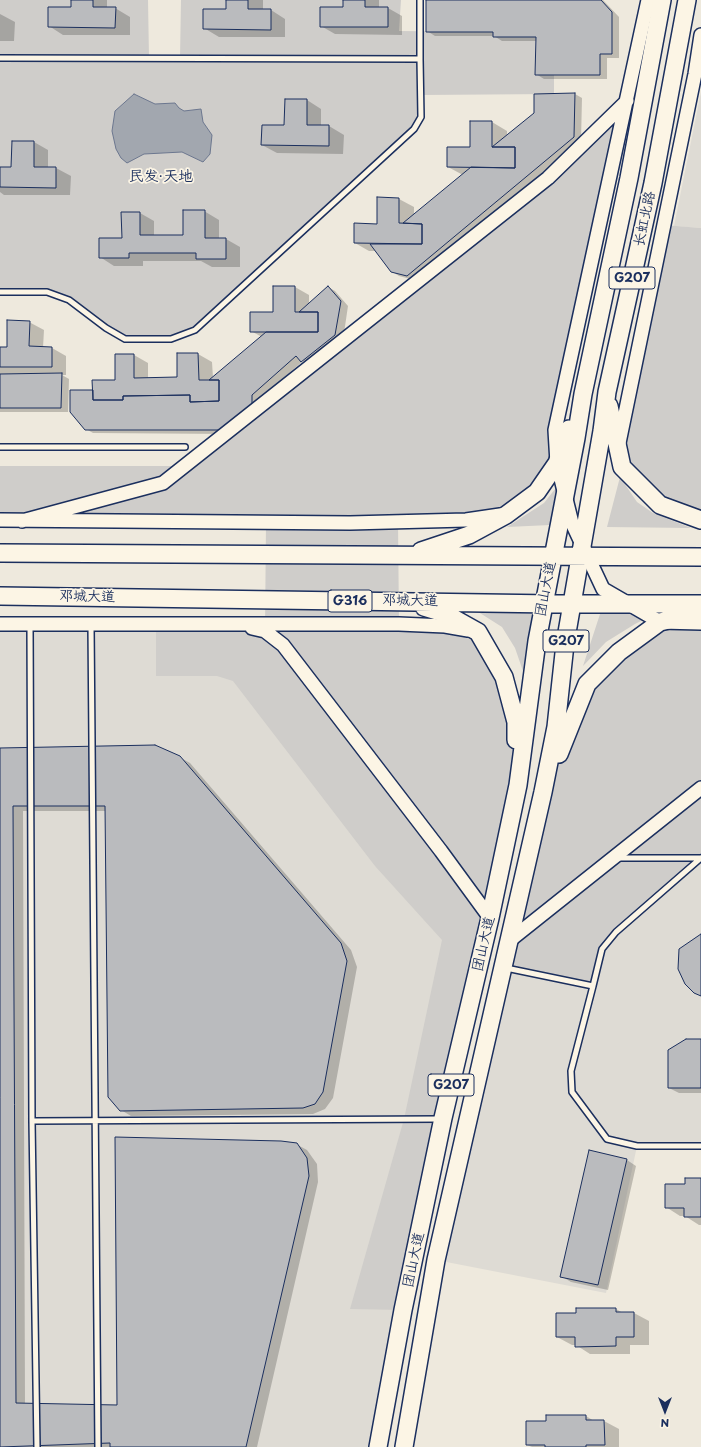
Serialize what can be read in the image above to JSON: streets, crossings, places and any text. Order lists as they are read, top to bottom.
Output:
{
  "streets": {
    "highway": [
      "长虹北路",
      "G207",
      "团山大道",
      "邓城大道",
      "G316"
    ]
  },
  "crossings": [
    ["长虹北路", "团山大道"],
    ["团山大道", "邓城大道"]
  ],
  "districts": ["民发·天地"],
  "north": "bottom"
}
